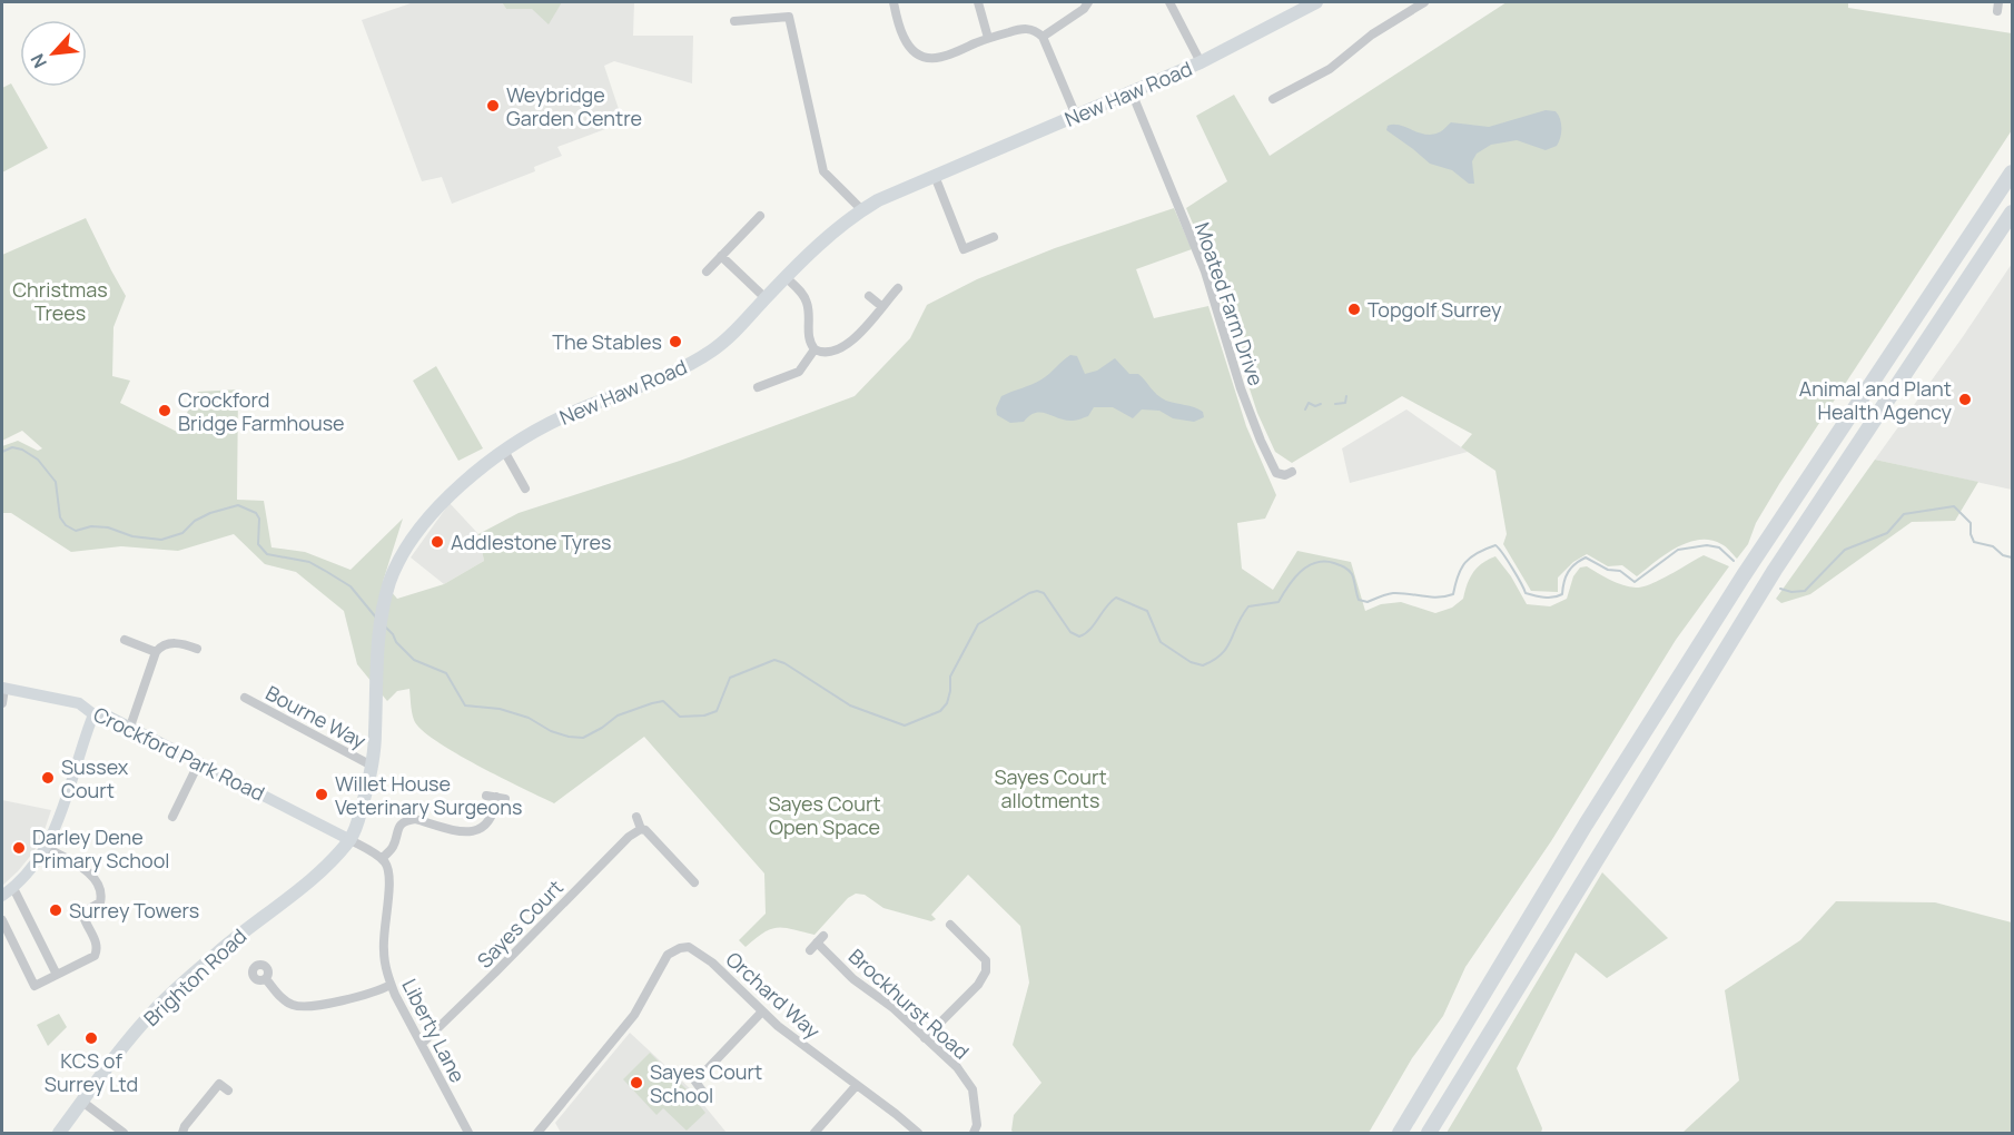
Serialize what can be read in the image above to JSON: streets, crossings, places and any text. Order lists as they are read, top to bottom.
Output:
{
  "streets": {
    "main road": ["New Haw Road", "Brighton Road"],
    "street": [
      "Moated Farm Drive",
      "Bourne Way",
      "Crockford Park Road",
      "Sayes Court",
      "Orchard Way",
      "Brockhurst Road",
      "Liberty Lane"
    ]
  },
  "crossings": [
    ["New Haw Road", "Moated Farm Drive"],
    ["New Haw Road", "Bourne Way"],
    ["Crockford Park Road", "Brighton Road"],
    ["Sayes Court", "Liberty Lane"]
  ],
  "parks": ["Christmas Trees", "Sayes Court allotments", "Sayes Court Open Space"],
  "places": [
    "Weybridge Garden Centre",
    "Topgolf Surrey",
    "The Stables",
    "Animal and Plant Health Agency",
    "Crockford Bridge Farmhouse",
    "Addlestone Tyres",
    "Sussex Court",
    "Willet House Veterinary Surgeons",
    "Darley Dene Primary School",
    "Surrey Towers",
    "KCS of Surrey Ltd",
    "Sayes Court School"
  ],
  "north": "bottom left"
}
